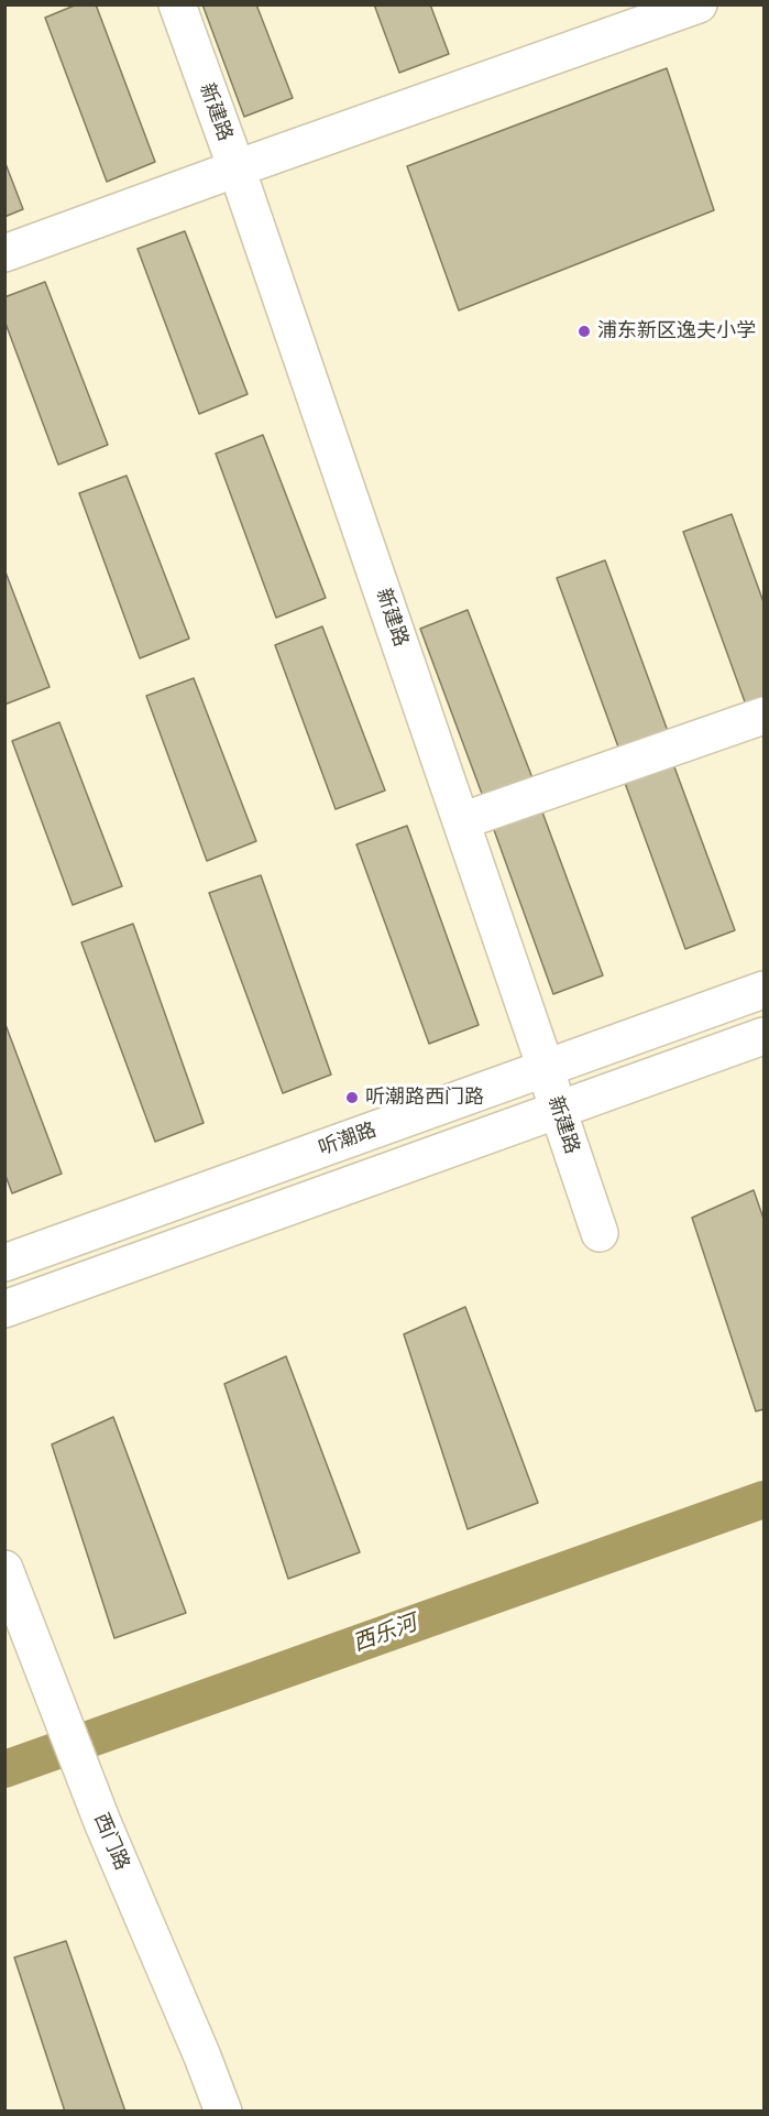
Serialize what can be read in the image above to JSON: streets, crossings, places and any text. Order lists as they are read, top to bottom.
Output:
{
  "streets": {
    "street": ["新建路", "听潮路", "西门路"]
  },
  "crossings": [
    ["新建路", "听潮路"]
  ],
  "water": ["西乐河"],
  "places": ["浦东新区逸夫小学", "听潮路西门路"]
}
